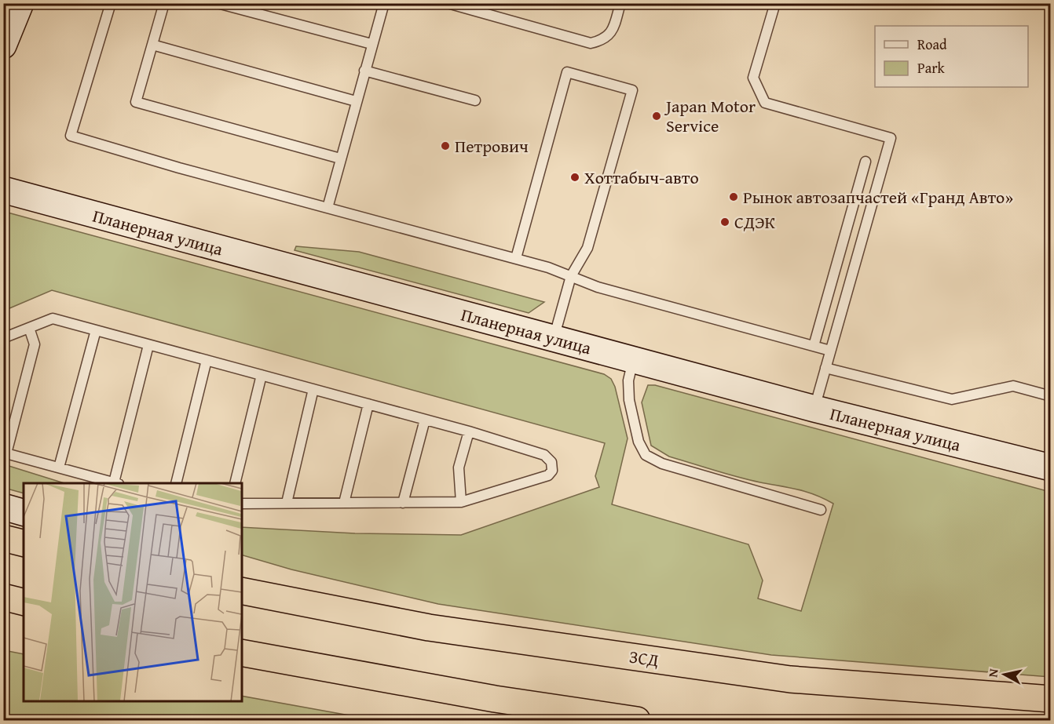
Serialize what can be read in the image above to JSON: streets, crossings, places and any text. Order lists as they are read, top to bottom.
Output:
{
  "streets": {
    "highway": ["ЗСД"],
    "main road": ["Планерная улица"]
  },
  "places": [
    "Japan Motor Service",
    "Петрович",
    "Хоттабыч-авто",
    "Рынок автозапчастей «Гранд Авто»",
    "СДЭК"
  ],
  "legend": ["Road", "Park"],
  "north": "left"
}
